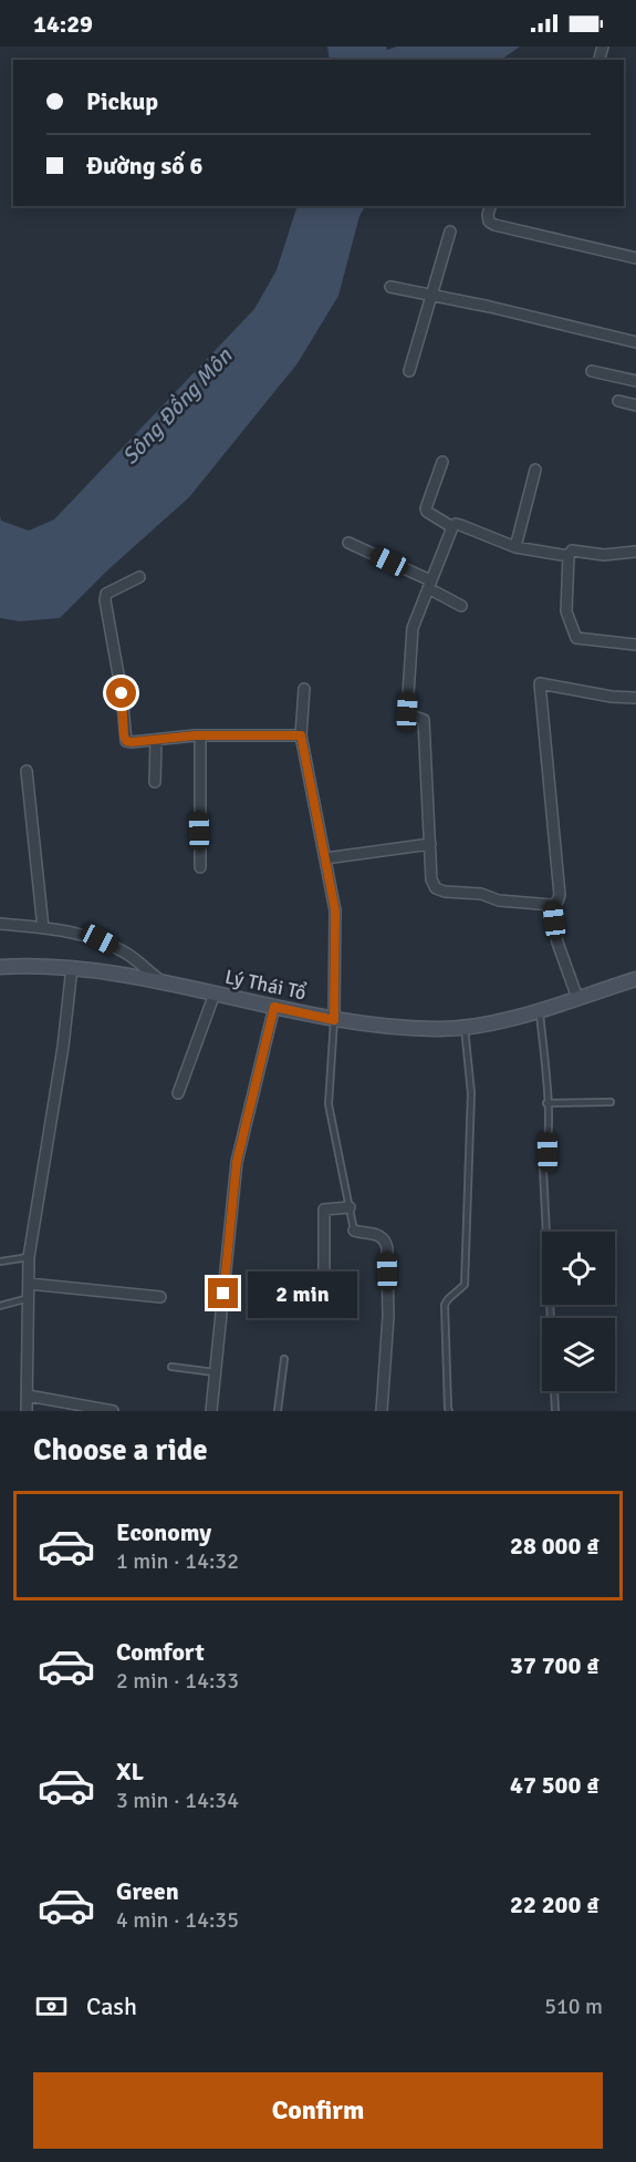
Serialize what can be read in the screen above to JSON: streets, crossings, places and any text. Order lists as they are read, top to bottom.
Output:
{
  "streets": {
    "main road": ["Lý Thái Tổ"]
  },
  "water": ["Sông Đồng Môn"],
  "page": {
    "status": "14:29",
    "banner": ["Pickup", "Đường số 6"],
    "bubble": "2 min",
    "heading": "Choose a ride",
    "list": [
      {
        "name": "Economy",
        "note": "1 min · 14:32",
        "value": "28 000 ₫"
      },
      {
        "name": "Comfort",
        "note": "2 min · 14:33",
        "value": "37 700 ₫"
      },
      {
        "name": "XL",
        "note": "3 min · 14:34",
        "value": "47 500 ₫"
      },
      {
        "name": "Green",
        "note": "4 min · 14:35",
        "value": "22 200 ₫"
      }
    ],
    "pay": ["Cash", "510 m"],
    "buttons": "Confirm"
  }
}
